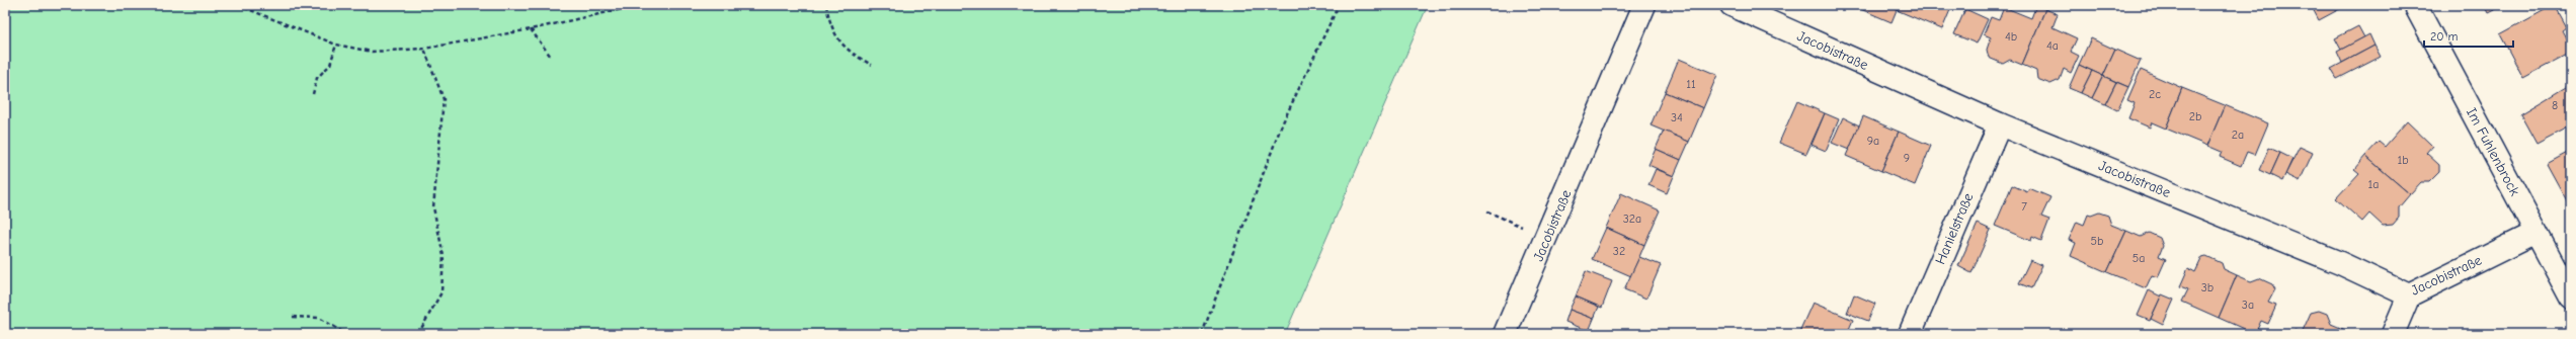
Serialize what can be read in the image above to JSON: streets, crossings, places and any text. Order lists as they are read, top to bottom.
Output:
{
  "streets": {
    "street": ["Jacobistraße", "Im Fuhlenbrock", "Hanielstraße"]
  },
  "crossings": [
    ["Jacobistraße", "Im Fuhlenbrock"],
    ["Jacobistraße", "Hanielstraße"]
  ],
  "house_numbers": [
    "4b",
    "4a",
    "11",
    "2c",
    "8",
    "2b",
    "34",
    "2a",
    "9a",
    "9",
    "1b",
    "1a",
    "7",
    "32a",
    "5b",
    "32",
    "5a",
    "3b",
    "3a"
  ],
  "scale_bar": "20 m"
}
